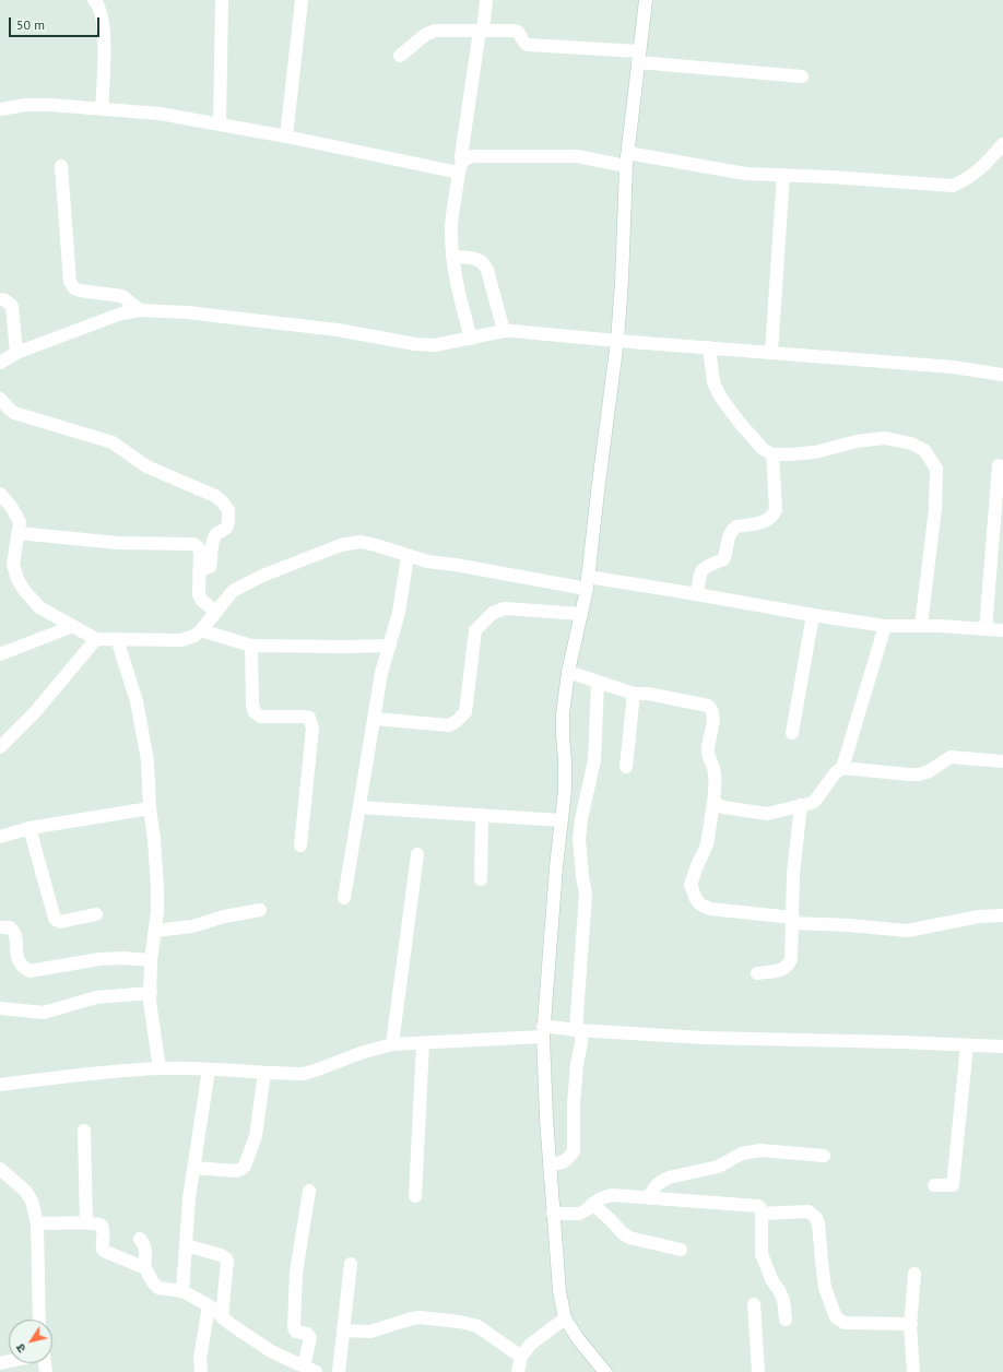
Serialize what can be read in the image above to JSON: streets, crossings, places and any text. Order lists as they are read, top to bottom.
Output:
{
  "scale_bar": "50 m",
  "north": "bottom left"
}
